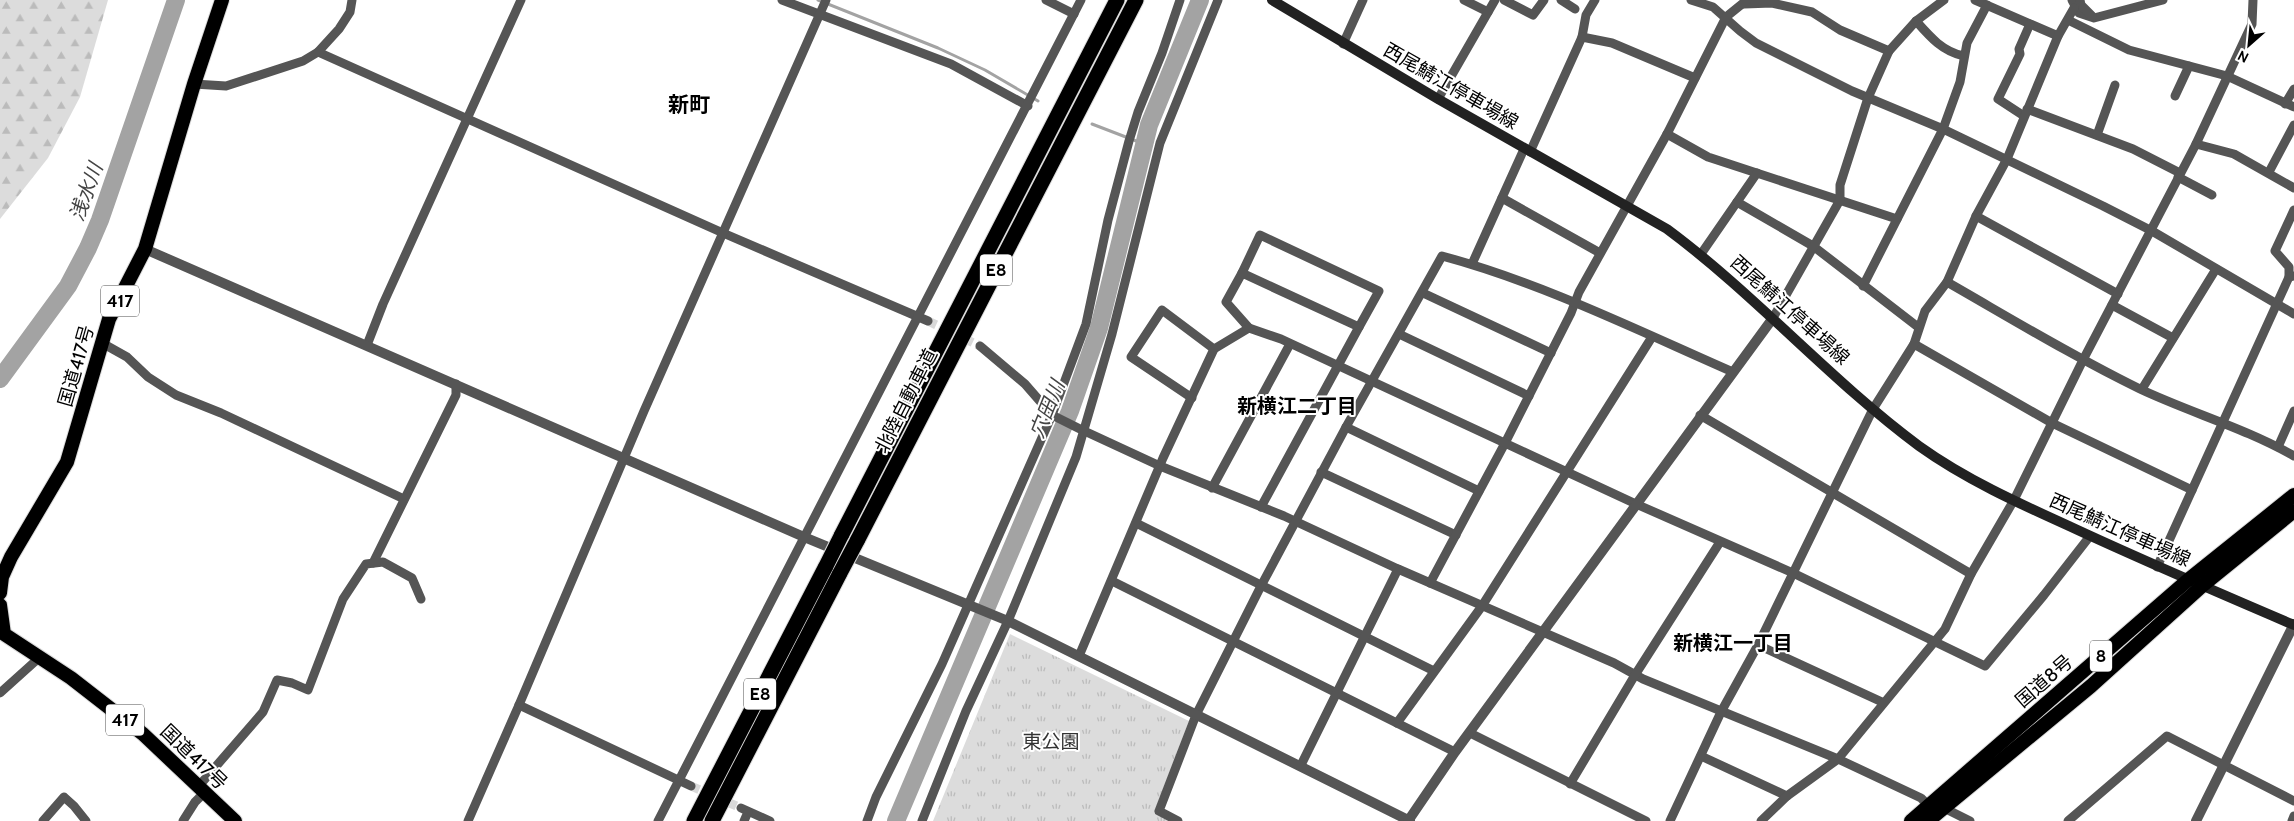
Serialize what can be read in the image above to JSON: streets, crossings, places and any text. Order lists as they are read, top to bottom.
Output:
{
  "streets": {
    "highway": [
      "E8",
      "417",
      "国道417号",
      "北陸自動車道",
      "8",
      "国道8号"
    ],
    "main road": ["西尾鯖江停車場線"]
  },
  "crossings": [
    ["西尾鯖江停車場線", "国道8号"]
  ],
  "districts": ["新町", "新横江二丁目", "新横江一丁目"],
  "water": ["浅水川", "穴田川"],
  "parks": ["東公園"],
  "north": "bottom left"
}
